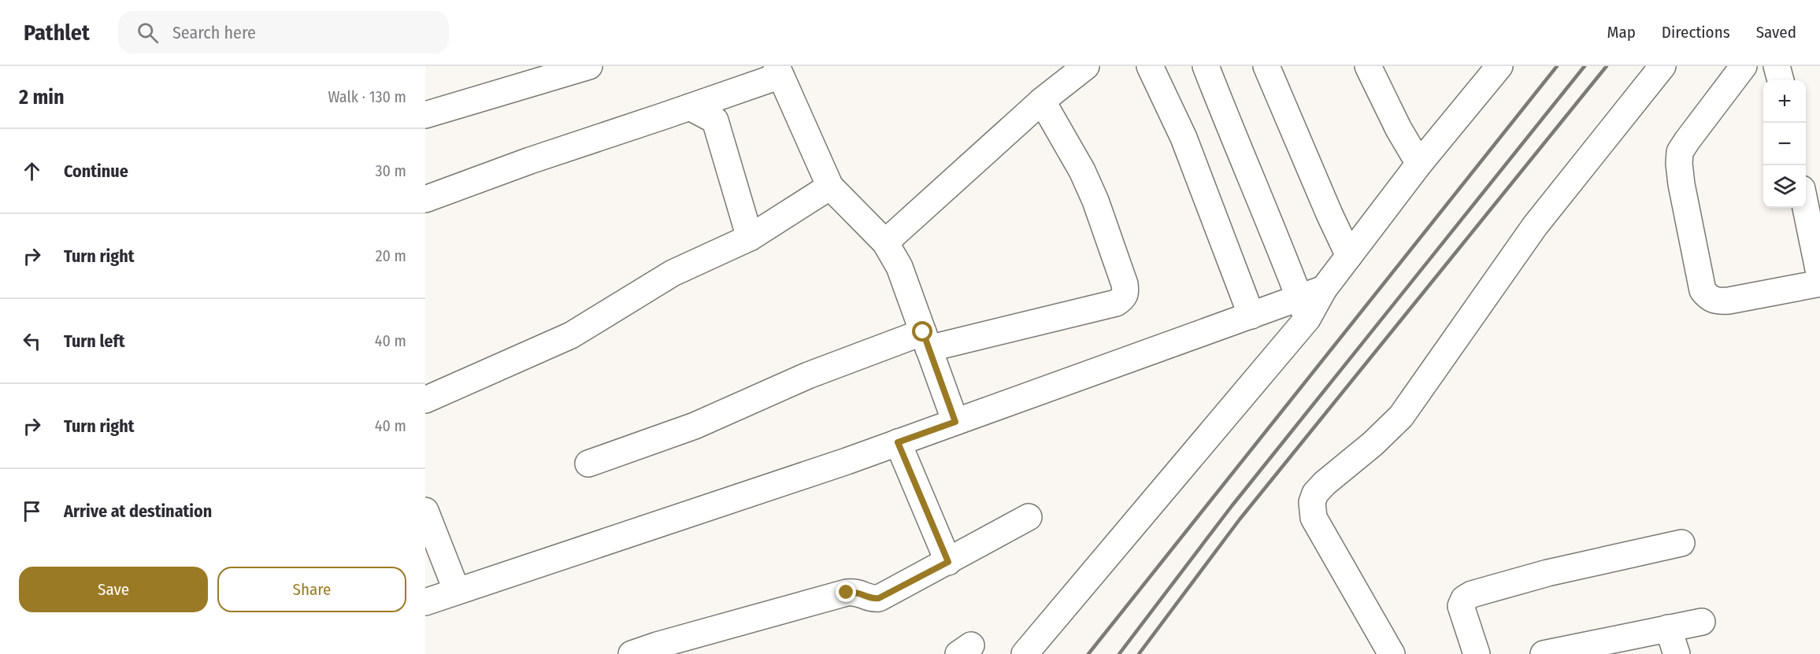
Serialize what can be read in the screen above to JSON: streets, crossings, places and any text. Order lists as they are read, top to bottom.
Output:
{
  "page": {
    "header": "Pathlet",
    "search": "Search here",
    "nav": ["Map", "Directions", "Saved"],
    "heading": ["2 min", "Walk · 130 m"],
    "map_buttons": ["+", "−"],
    "list": [
      ["Continue", "30 m"],
      ["Turn right", "20 m"],
      ["Turn left", "40 m"],
      ["Turn right", "40 m"],
      "Arrive at destination"
    ],
    "buttons": ["Save", "Share"]
  }
}
